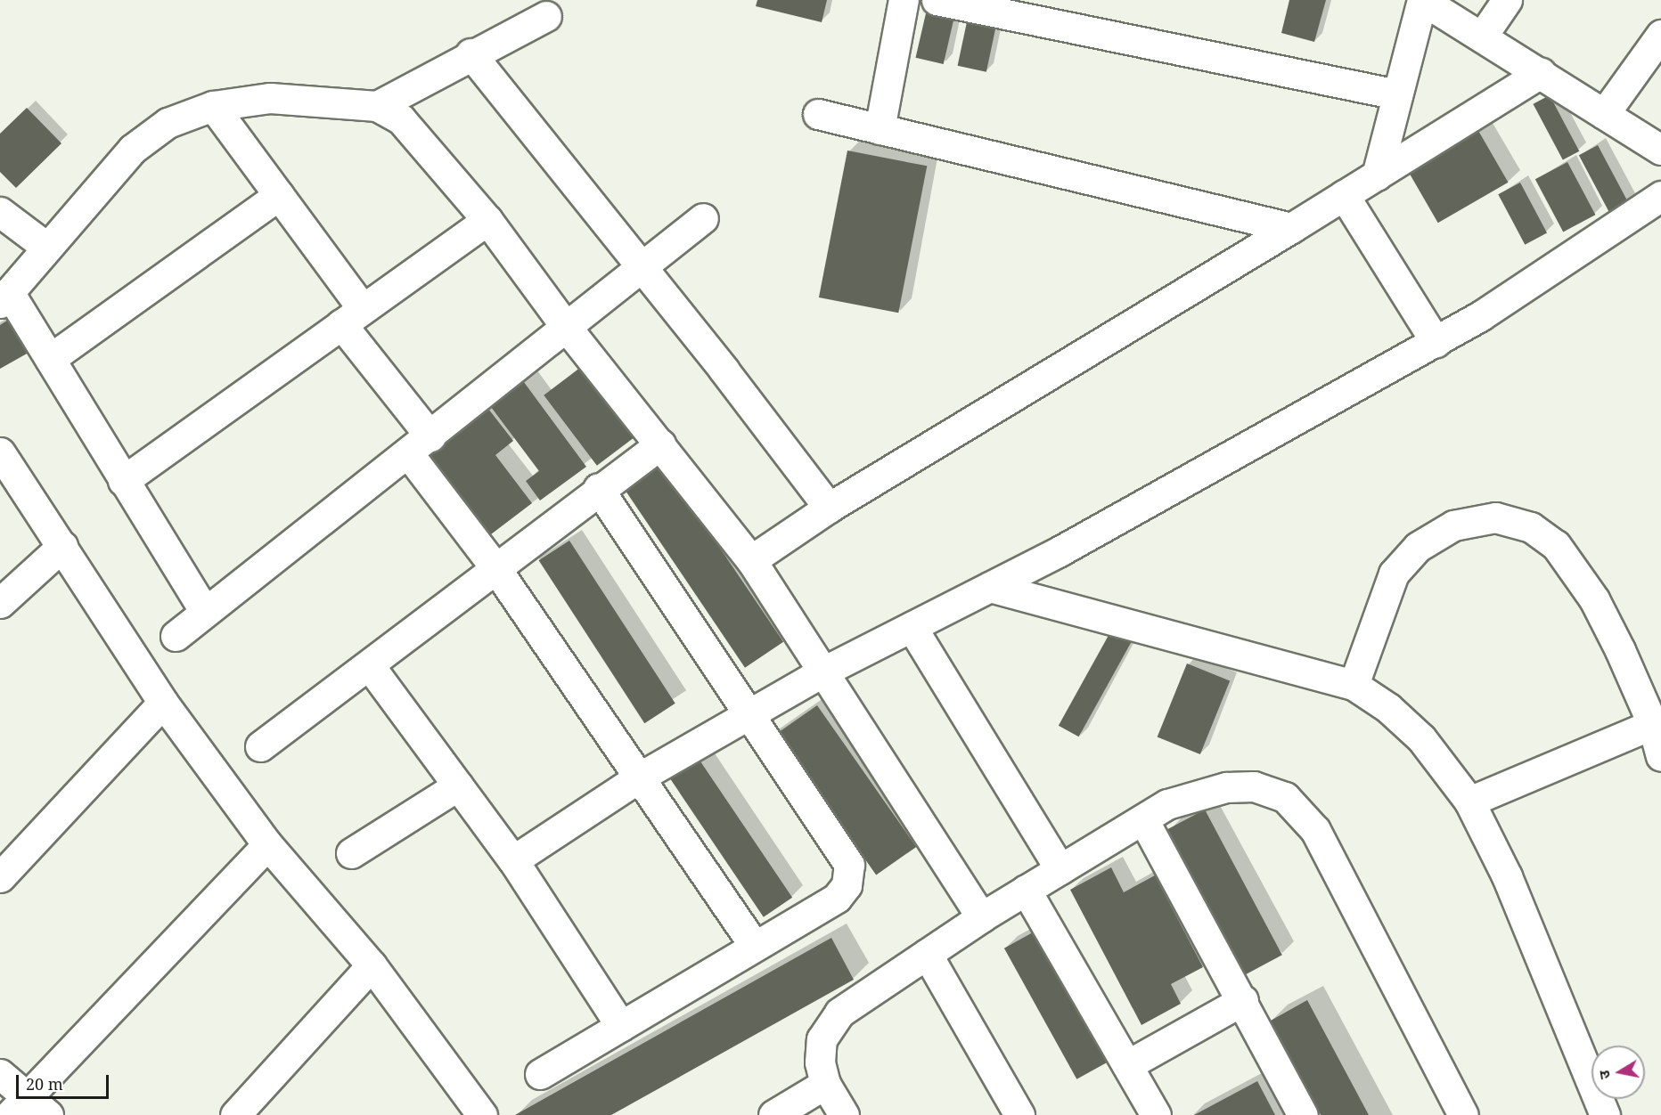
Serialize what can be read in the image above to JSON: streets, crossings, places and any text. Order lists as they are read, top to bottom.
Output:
{
  "scale_bar": "20 m",
  "north": "left"
}
